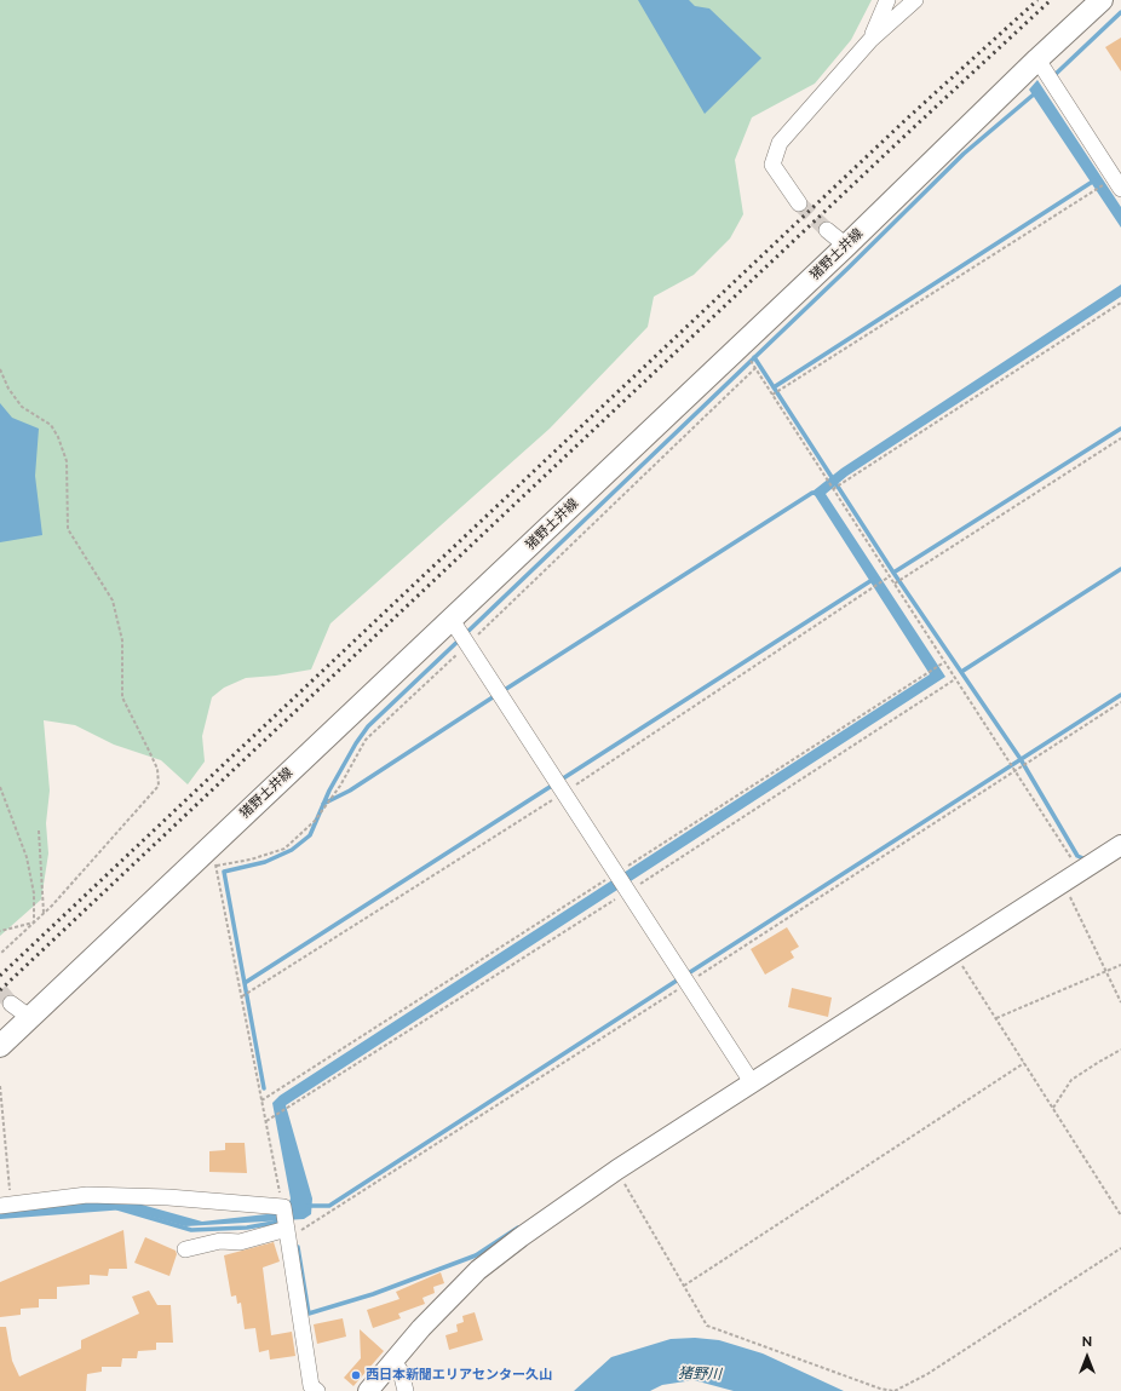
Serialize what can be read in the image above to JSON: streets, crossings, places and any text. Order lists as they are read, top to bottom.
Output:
{
  "streets": {
    "main road": ["猪野土井線"]
  },
  "water": ["猪野川"],
  "places": ["西日本新聞エリアセンター久山"],
  "north": "top"
}
